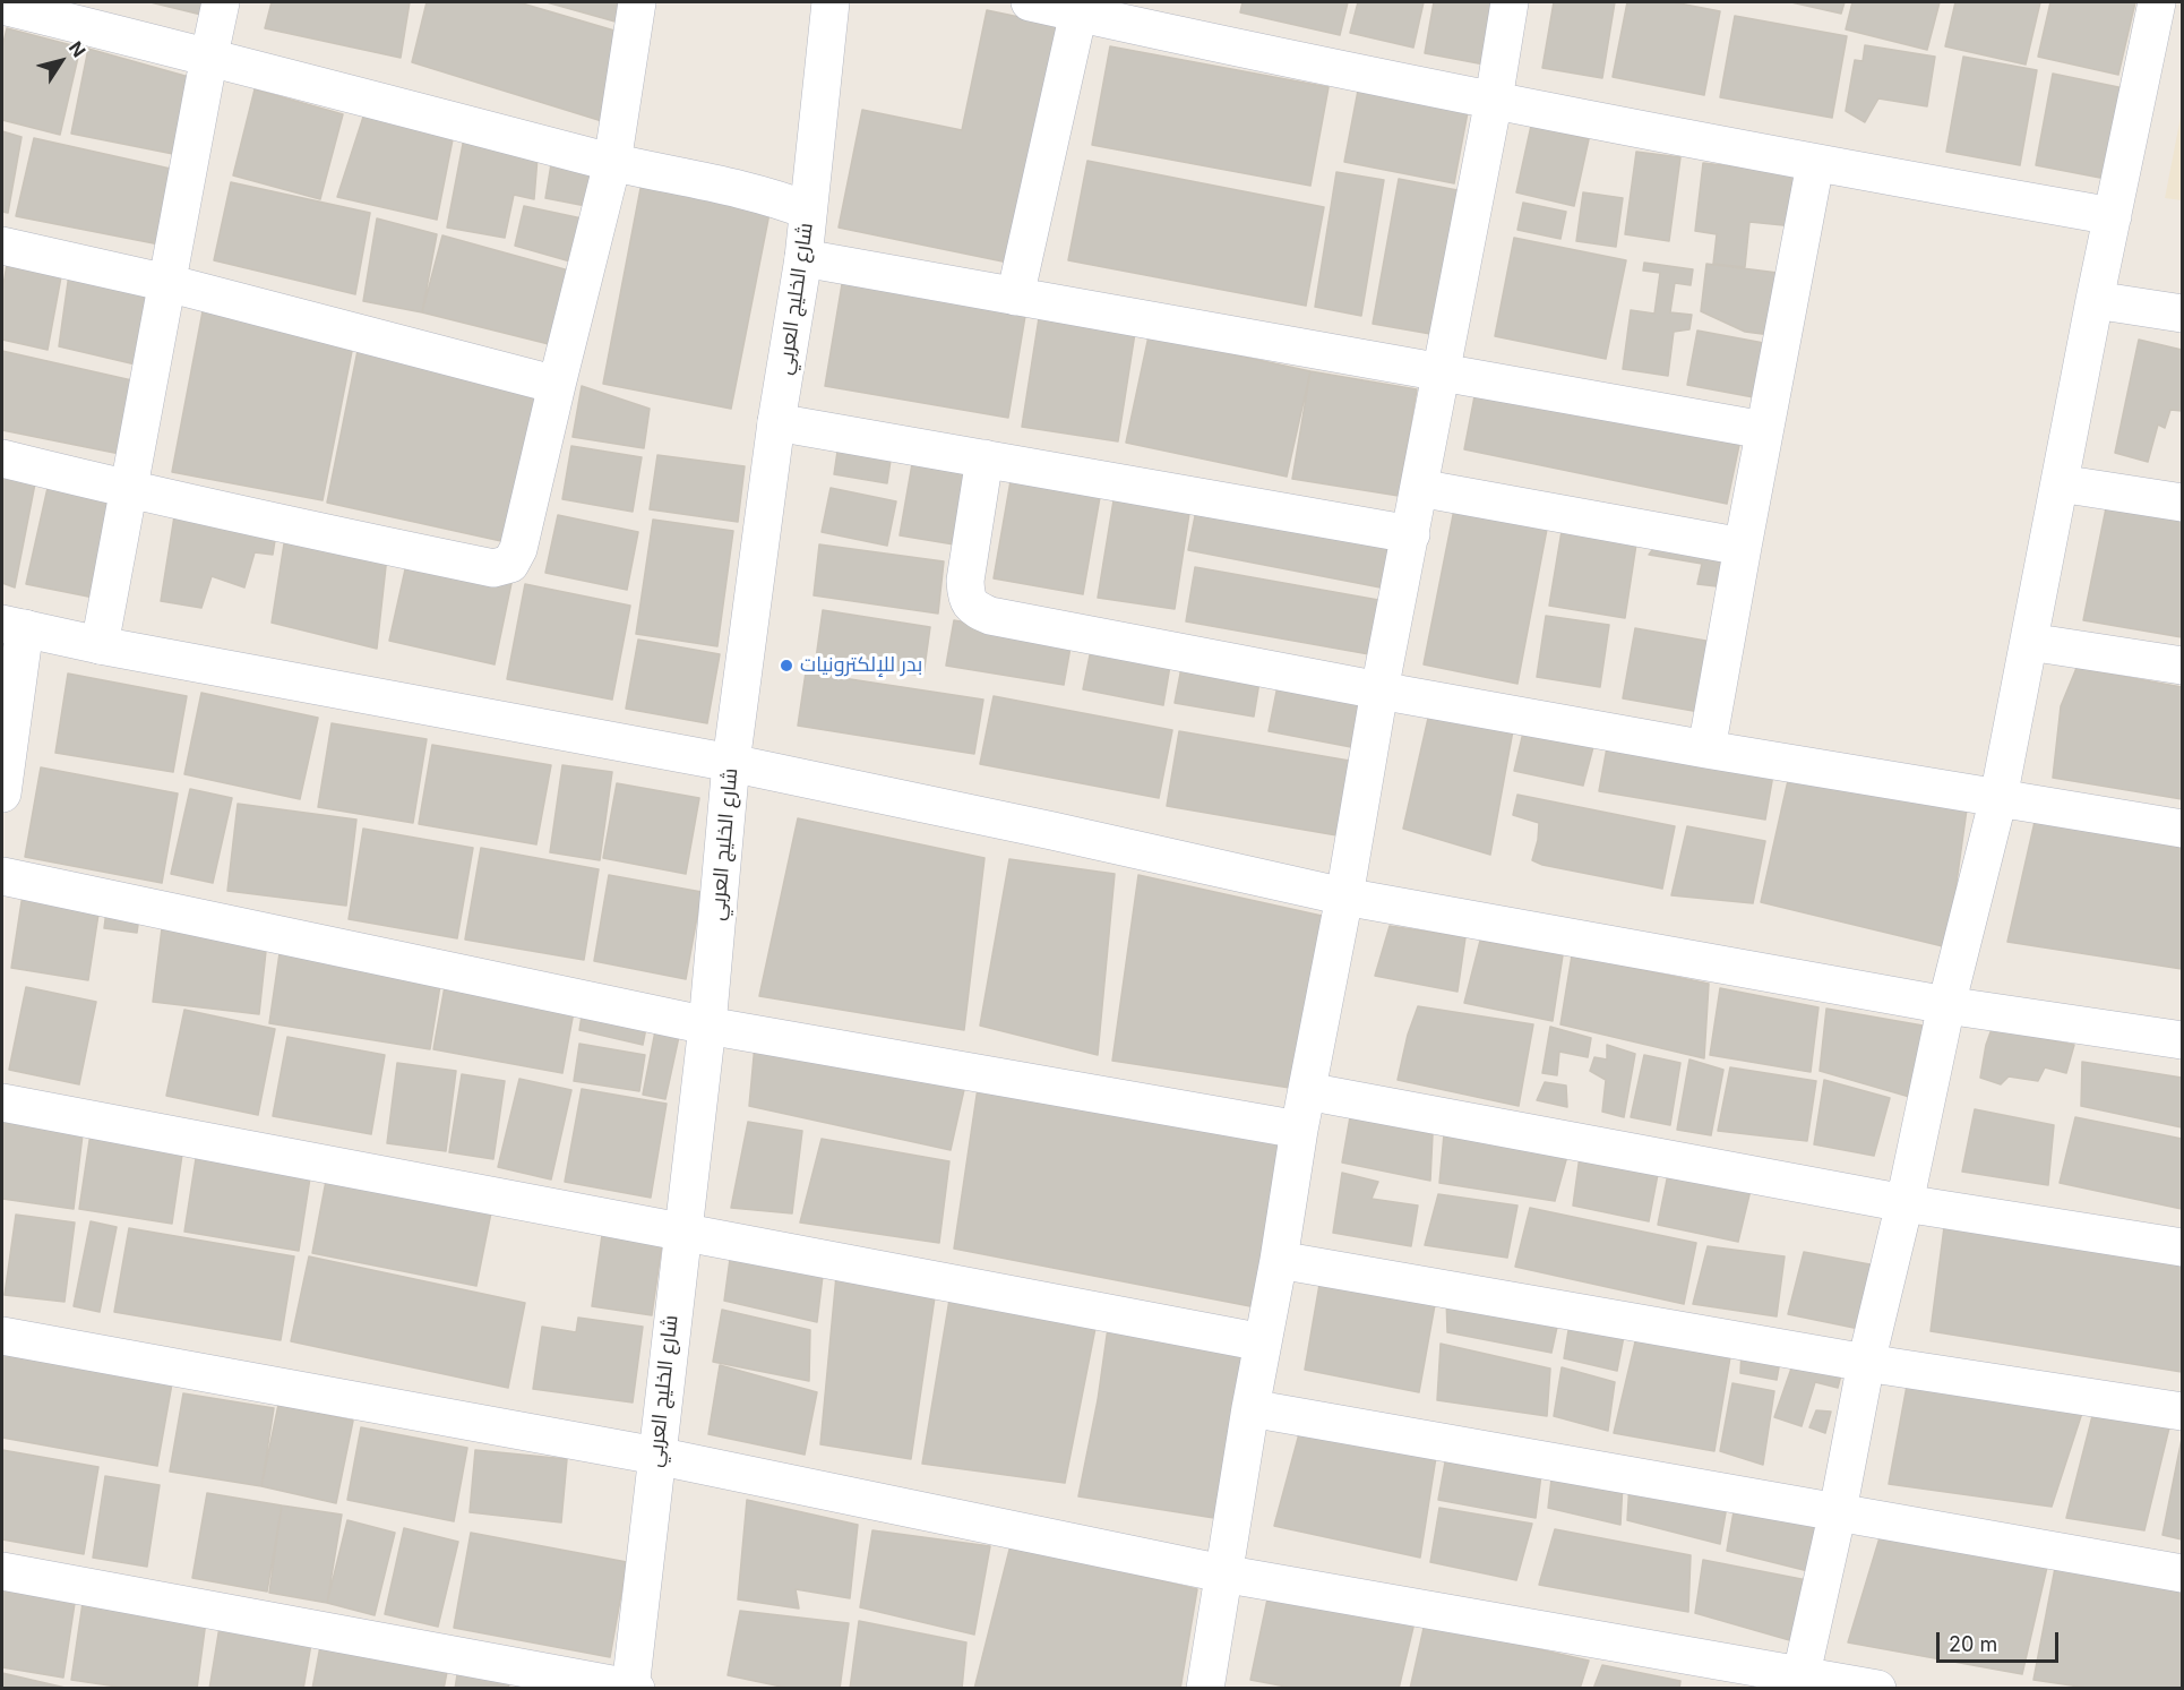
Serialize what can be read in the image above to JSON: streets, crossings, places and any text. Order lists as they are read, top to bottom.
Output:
{
  "streets": {
    "street": ["شارع الخليج العربي"]
  },
  "places": ["بدر للإلكترونيات"],
  "scale_bar": "20 m",
  "north": "top right"
}
